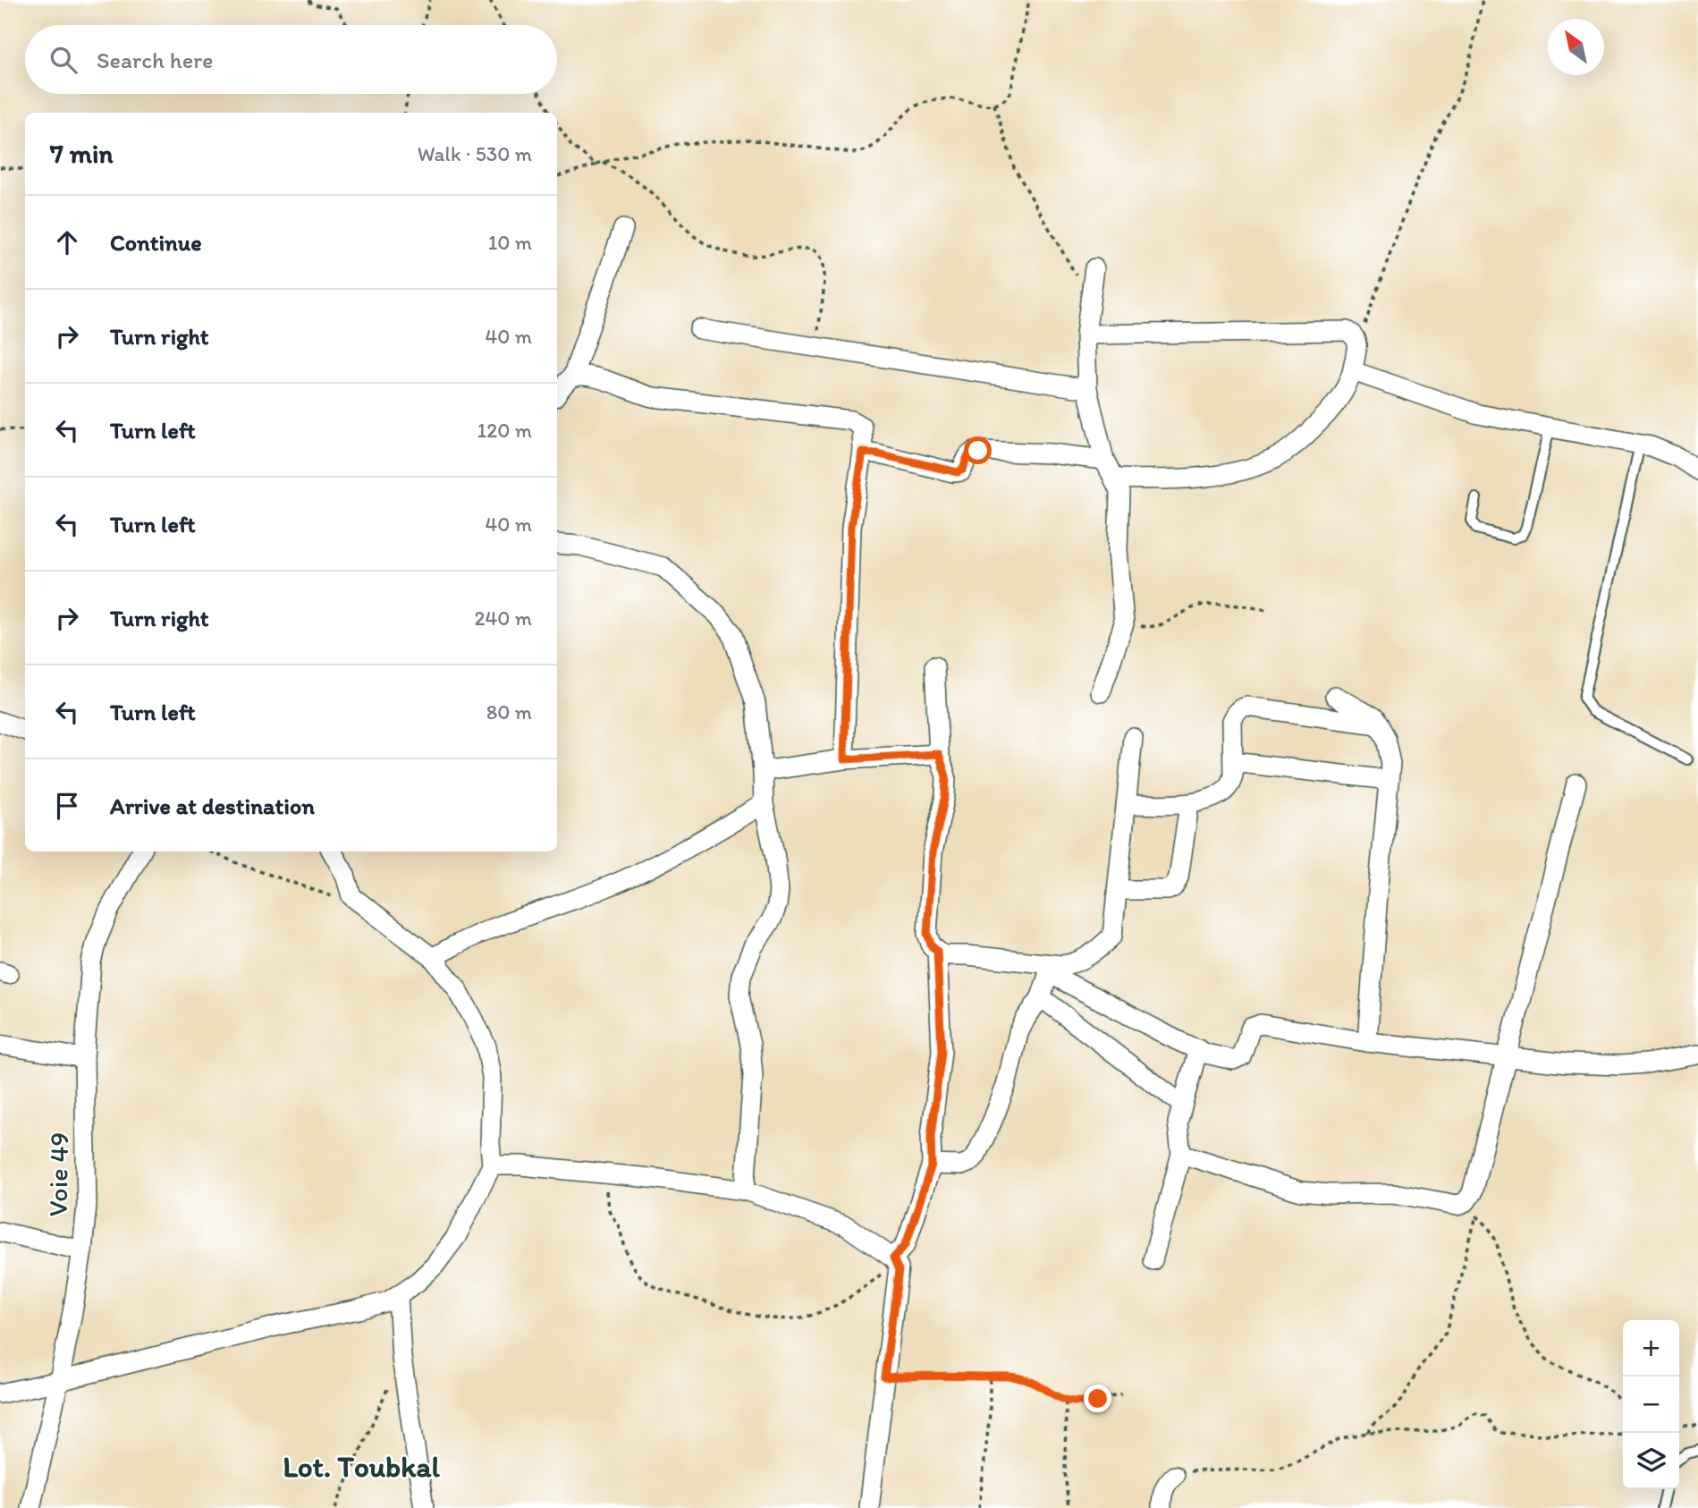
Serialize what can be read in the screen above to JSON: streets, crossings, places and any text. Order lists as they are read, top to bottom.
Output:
{
  "streets": {
    "street": ["Voie 49"]
  },
  "districts": ["Lot. Toubkal"],
  "north": "top left",
  "page": {
    "search": "Search here",
    "heading": ["7 min", "Walk · 530 m"],
    "list": [
      ["Continue", "10 m"],
      ["Turn right", "40 m"],
      ["Turn left", "120 m"],
      ["Turn left", "40 m"],
      ["Turn right", "240 m"],
      ["Turn left", "80 m"],
      "Arrive at destination"
    ],
    "map_buttons": ["+", "−"]
  }
}
